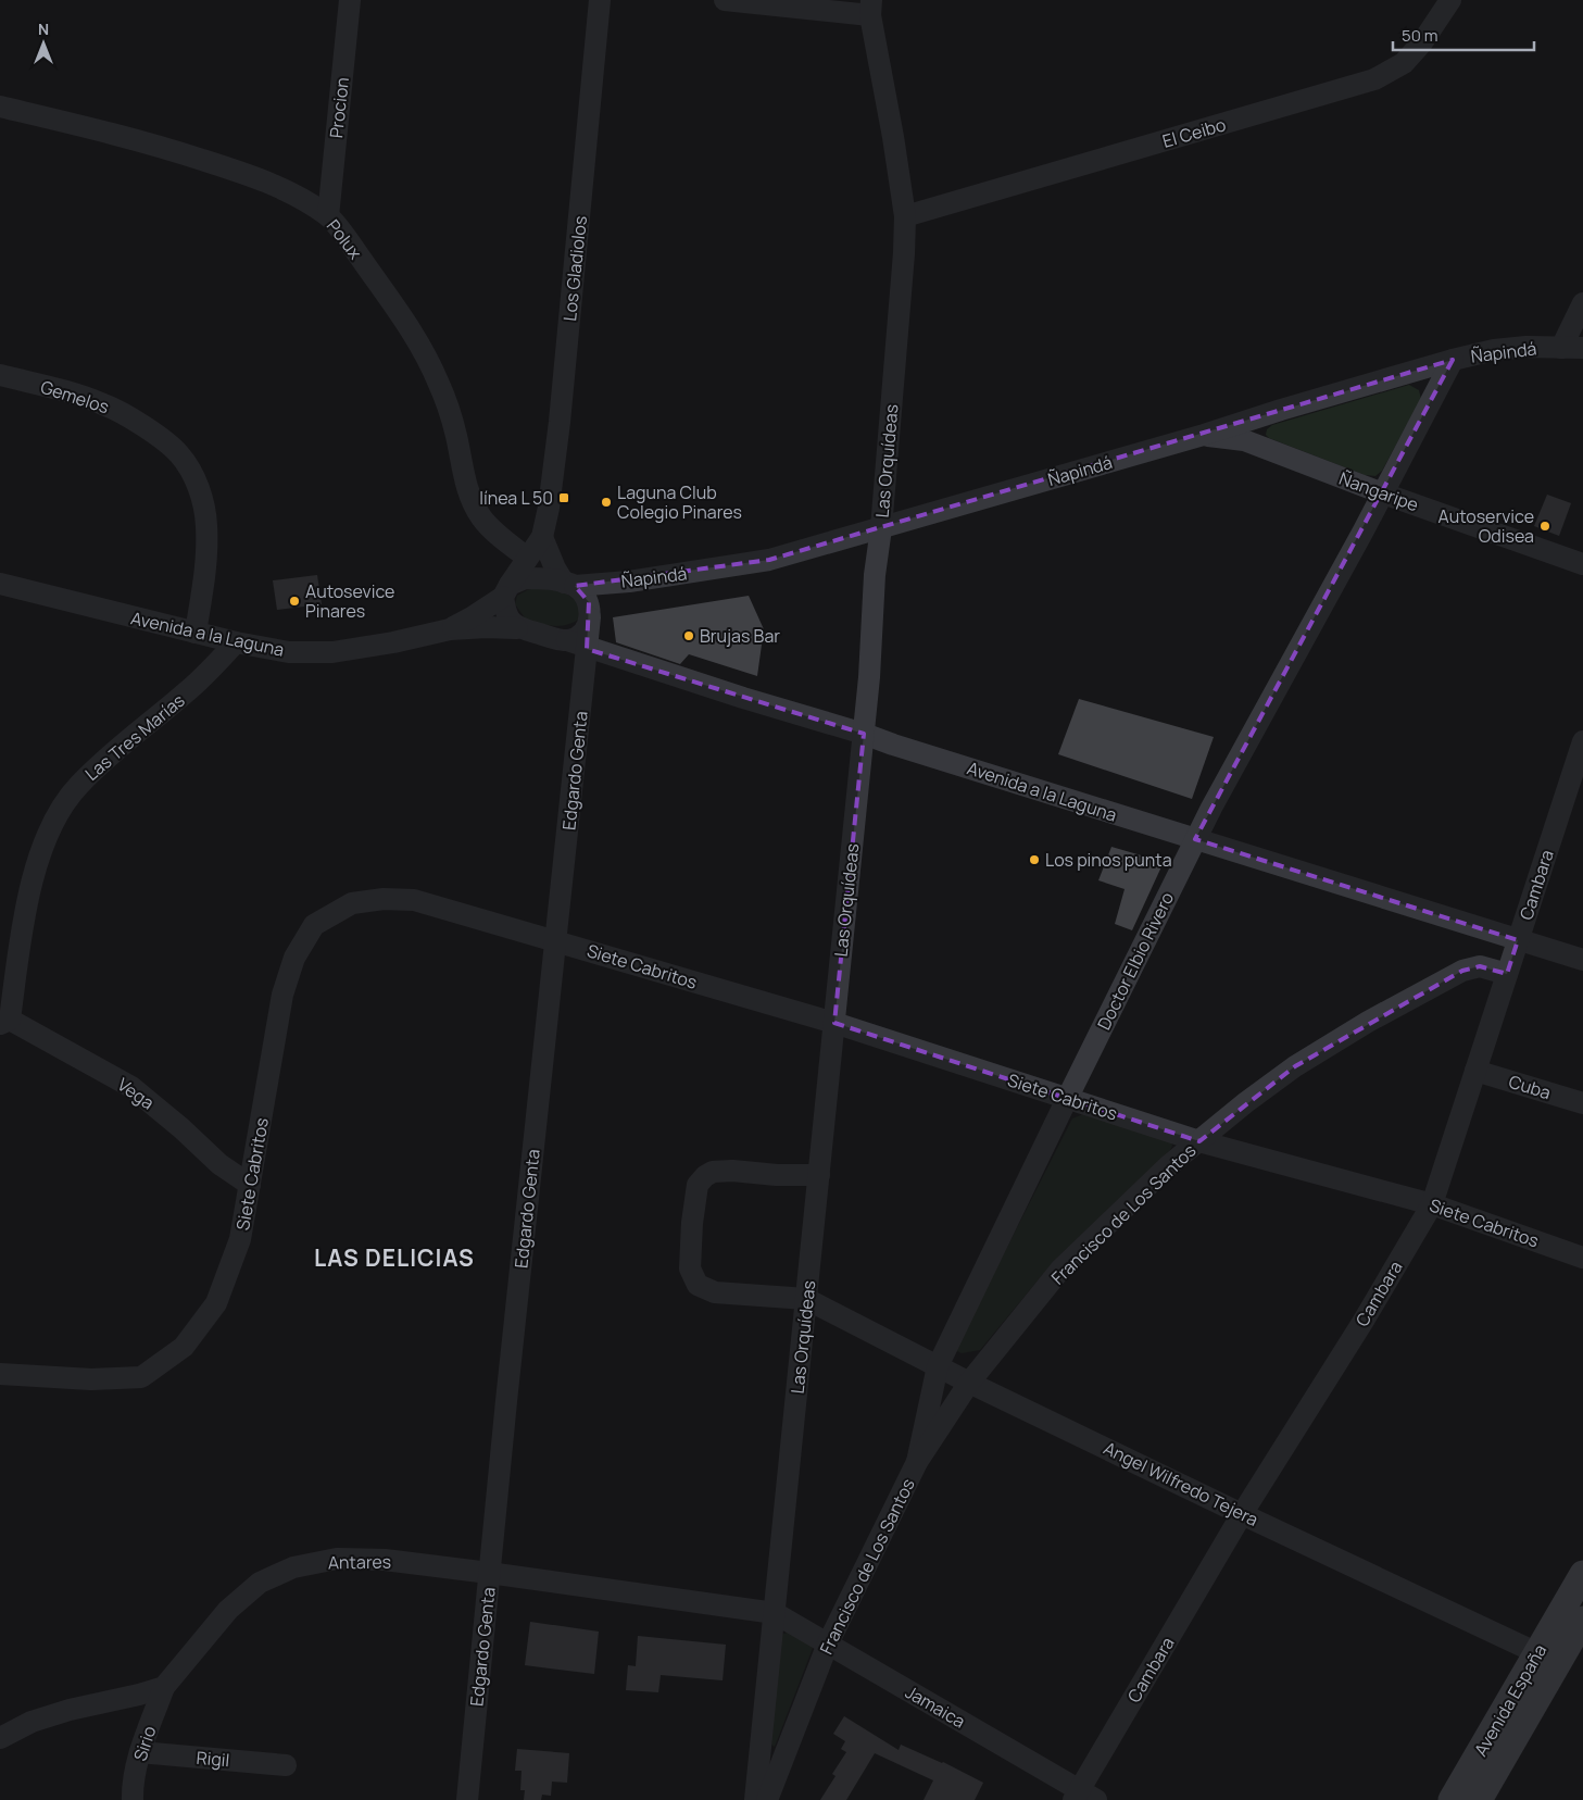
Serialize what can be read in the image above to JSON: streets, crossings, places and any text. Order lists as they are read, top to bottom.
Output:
{
  "streets": {
    "main road": ["Avenida España"],
    "street": [
      "Procion",
      "El Ceibo",
      "Polux",
      "Los Gladiolos",
      "Ñapindá",
      "Gemelos",
      "Las Orquídeas",
      "Ñangaripe",
      "Avenida a la Laguna",
      "Las Tres Marías",
      "Edgardo Genta",
      "Cambara",
      "Doctor Elbio Rivero",
      "Siete Cabritos",
      "Cuba",
      "Vega",
      "Francisco de Los Santos",
      "Angel Wilfredo Tejera",
      "Antares",
      "Jamaica",
      "Sirio",
      "Rigil"
    ]
  },
  "crossings": [
    ["Procion", "Polux"],
    ["El Ceibo", "Las Orquídeas"],
    ["Polux", "Los Gladiolos"],
    ["Los Gladiolos", "Ñapindá"],
    ["Los Gladiolos", "Avenida a la Laguna"],
    ["Los Gladiolos", "Edgardo Genta"],
    ["Ñapindá", "Las Orquídeas"],
    ["Ñapindá", "Ñangaripe"],
    ["Ñapindá", "Avenida a la Laguna"],
    ["Ñapindá", "Edgardo Genta"],
    ["Ñapindá", "Doctor Elbio Rivero"],
    ["Gemelos", "Avenida a la Laguna"],
    ["Las Orquídeas", "Avenida a la Laguna"],
    ["Las Orquídeas", "Siete Cabritos"],
    ["Las Orquídeas", "Angel Wilfredo Tejera"],
    ["Las Orquídeas", "Antares"],
    ["Las Orquídeas", "Jamaica"],
    ["Ñangaripe", "Doctor Elbio Rivero"],
    ["Avenida a la Laguna", "Las Tres Marías"],
    ["Avenida a la Laguna", "Edgardo Genta"],
    ["Avenida a la Laguna", "Cambara"],
    ["Avenida a la Laguna", "Doctor Elbio Rivero"],
    ["Las Tres Marías", "Vega"],
    ["Edgardo Genta", "Siete Cabritos"],
    ["Edgardo Genta", "Antares"],
    ["Cambara", "Siete Cabritos"],
    ["Cambara", "Cuba"],
    ["Cambara", "Francisco de Los Santos"],
    ["Cambara", "Angel Wilfredo Tejera"],
    ["Cambara", "Jamaica"],
    ["Doctor Elbio Rivero", "Siete Cabritos"],
    ["Doctor Elbio Rivero", "Francisco de Los Santos"],
    ["Doctor Elbio Rivero", "Angel Wilfredo Tejera"],
    ["Siete Cabritos", "Vega"],
    ["Siete Cabritos", "Francisco de Los Santos"],
    ["Francisco de Los Santos", "Angel Wilfredo Tejera"],
    ["Francisco de Los Santos", "Jamaica"],
    ["Angel Wilfredo Tejera", "Avenida España"],
    ["Antares", "Jamaica"],
    ["Antares", "Sirio"],
    ["Sirio", "Rigil"]
  ],
  "districts": ["LAS DELICIAS"],
  "places": {
    "transit": ["línea L 50"],
    "other": [
      "Laguna Club Colegio Pinares",
      "Autoservice Odisea",
      "Autosevice Pinares",
      "Brujas Bar",
      "Los pinos punta"
    ]
  },
  "scale_bar": "50 m",
  "north": "top"
}
